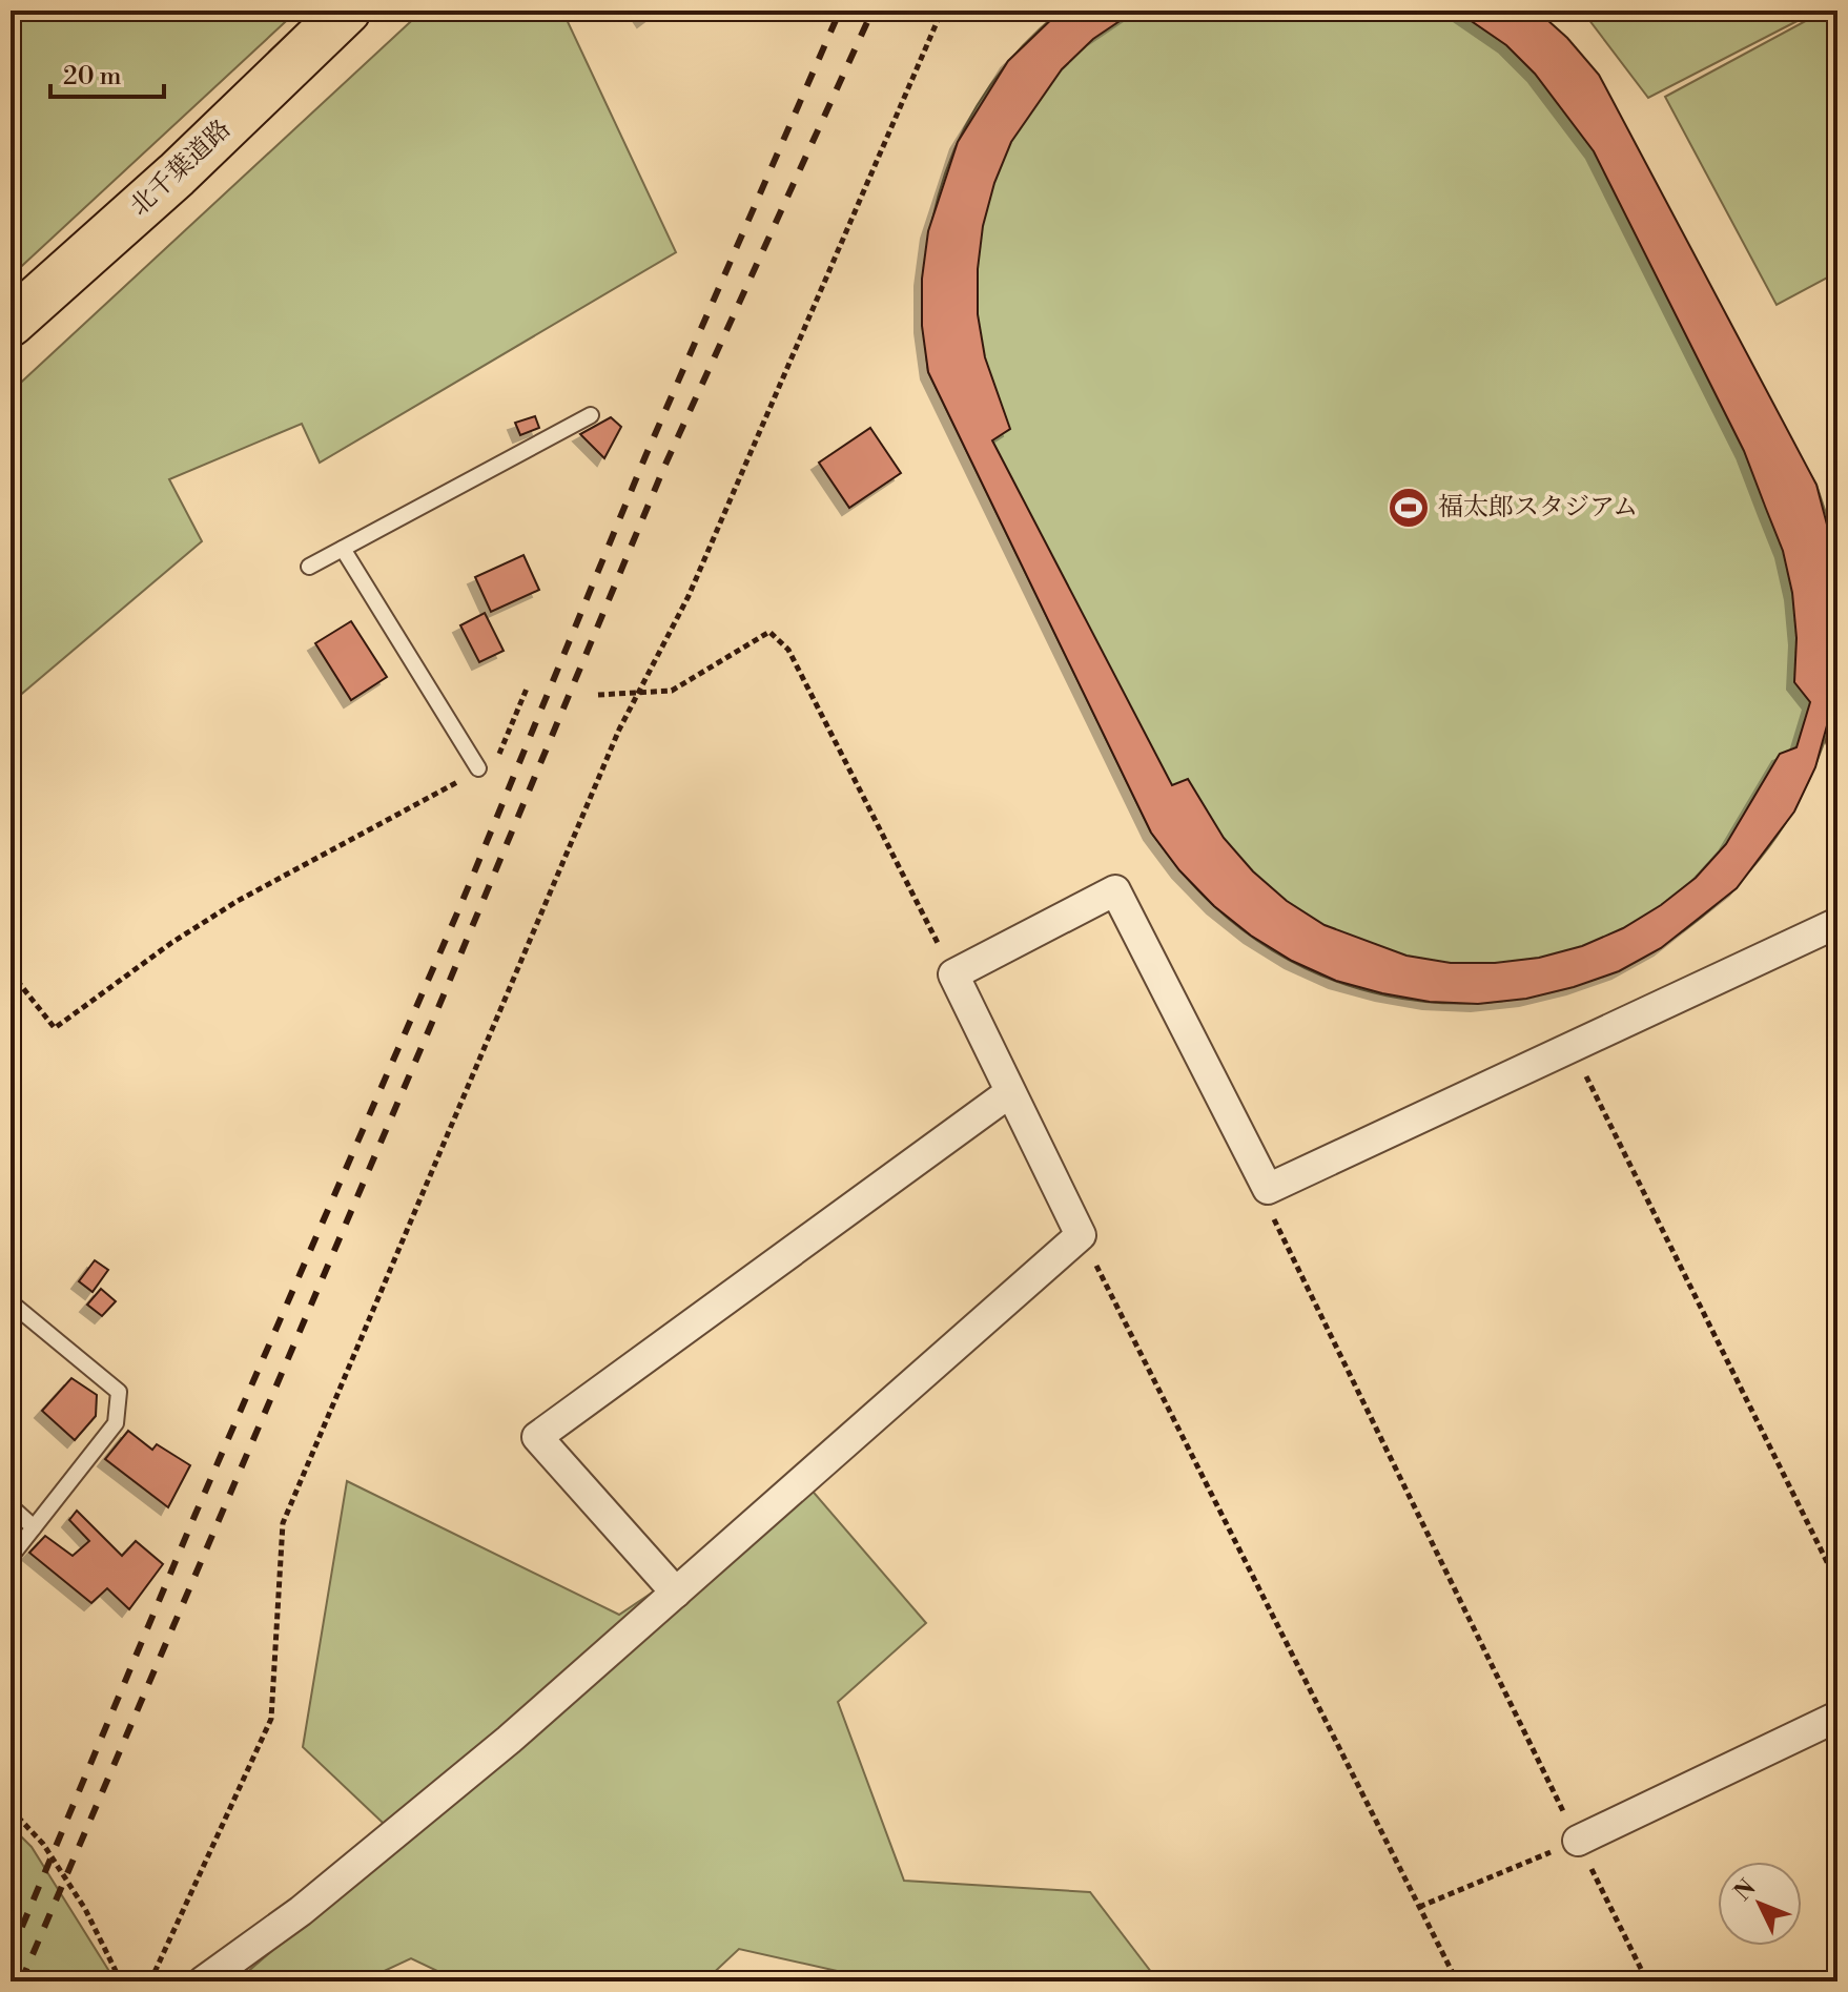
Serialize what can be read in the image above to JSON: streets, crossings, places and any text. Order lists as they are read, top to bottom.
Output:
{
  "streets": {
    "highway": ["北千葉道路"]
  },
  "places": {
    "sports": ["福太郎スタジアム"]
  },
  "scale_bar": "20 m",
  "north": "top left"
}
